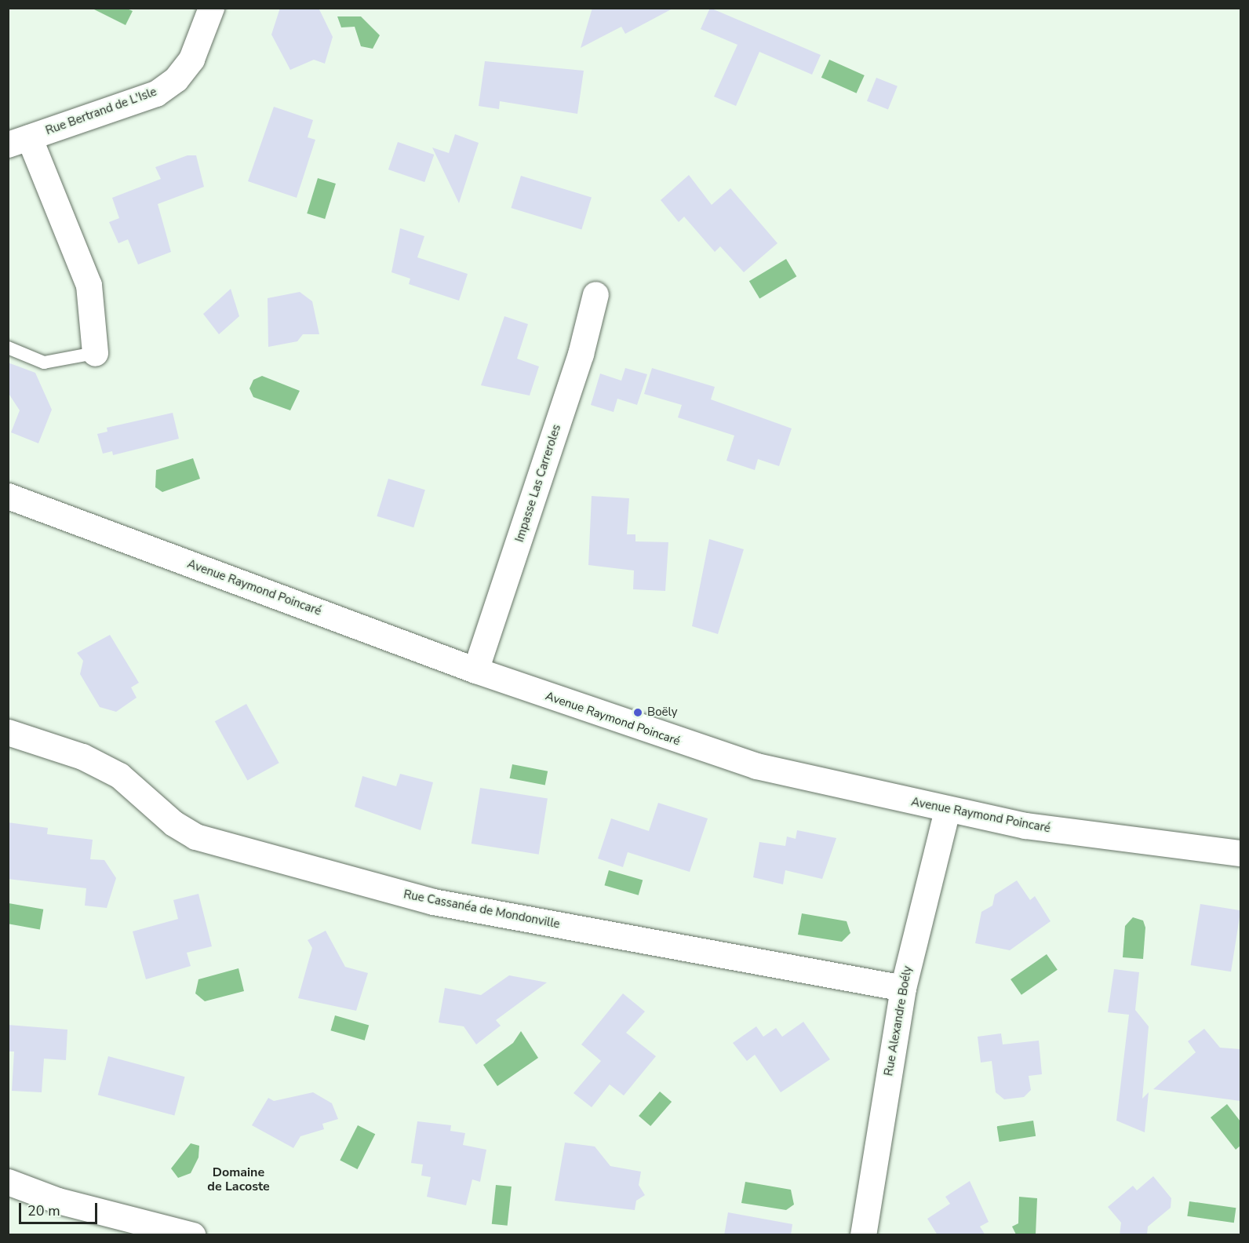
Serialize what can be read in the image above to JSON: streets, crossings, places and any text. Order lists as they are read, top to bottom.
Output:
{
  "streets": {
    "street": [
      "Rue Bertrand de L'Isle",
      "Impasse Las Carreroles",
      "Avenue Raymond Poincaré",
      "Rue Cassanéa de Mondonville",
      "Rue Alexandre Boély"
    ]
  },
  "crossings": [
    ["Impasse Las Carreroles", "Avenue Raymond Poincaré"],
    ["Avenue Raymond Poincaré", "Rue Alexandre Boély"],
    ["Rue Cassanéa de Mondonville", "Rue Alexandre Boély"]
  ],
  "districts": ["Domaine de Lacoste"],
  "places": ["Boëly"],
  "scale_bar": "20 m"
}
